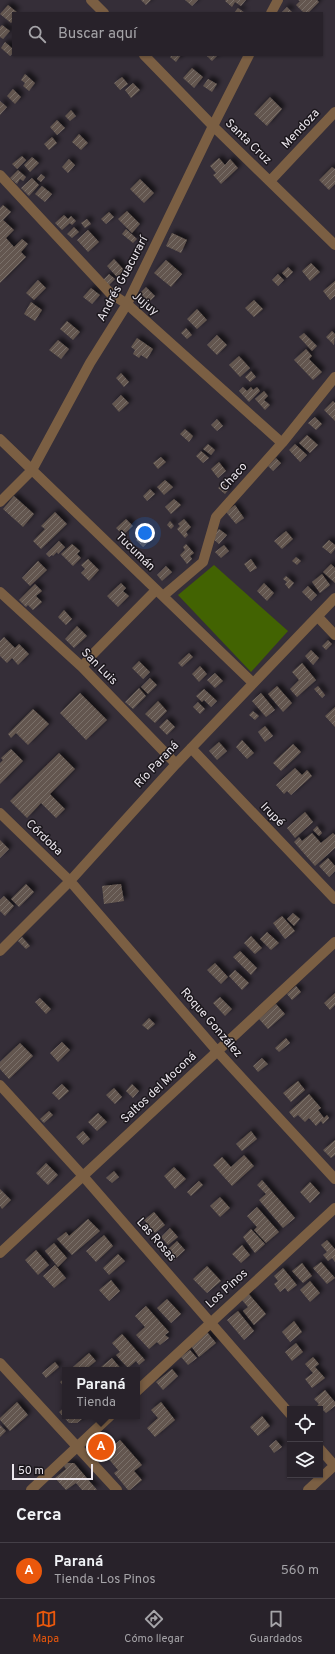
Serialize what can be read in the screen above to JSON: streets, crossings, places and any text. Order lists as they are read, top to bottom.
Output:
{
  "streets": {
    "street": [
      "Mendoza",
      "Santa Cruz",
      "Andrés Guacurarí",
      "Jujuy",
      "Chaco",
      "Tucumán",
      "San Luis",
      "Río Paraná",
      "Irupé",
      "Córdoba",
      "Roque González",
      "Saltos del Moconá",
      "Las Rosas",
      "Los Pinos"
    ]
  },
  "crossings": [
    ["Mendoza", "Santa Cruz"],
    ["Santa Cruz", "Andrés Guacurarí"],
    ["Andrés Guacurarí", "Jujuy"],
    ["Andrés Guacurarí", "Tucumán"],
    ["Jujuy", "Chaco"],
    ["Chaco", "Tucumán"],
    ["Chaco", "San Luis"],
    ["Tucumán", "Río Paraná"],
    ["San Luis", "Río Paraná"],
    ["Río Paraná", "Irupé"],
    ["Río Paraná", "Córdoba"],
    ["Río Paraná", "Roque González"],
    ["Córdoba", "Roque González"],
    ["Roque González", "Saltos del Moconá"],
    ["Saltos del Moconá", "Las Rosas"],
    ["Las Rosas", "Los Pinos"]
  ],
  "scale_bar": "50 m",
  "page": {
    "search": "Buscar aquí",
    "popup": ["Paraná", "Tienda"],
    "pins": "A",
    "scale": "50 m",
    "heading": "Cerca",
    "list": [
      {
        "mark": "A",
        "name": "Paraná",
        "note": "Tienda · Los Pinos",
        "value": "560 m"
      }
    ],
    "nav": ["Mapa", "Cómo llegar", "Guardados"]
  }
}
